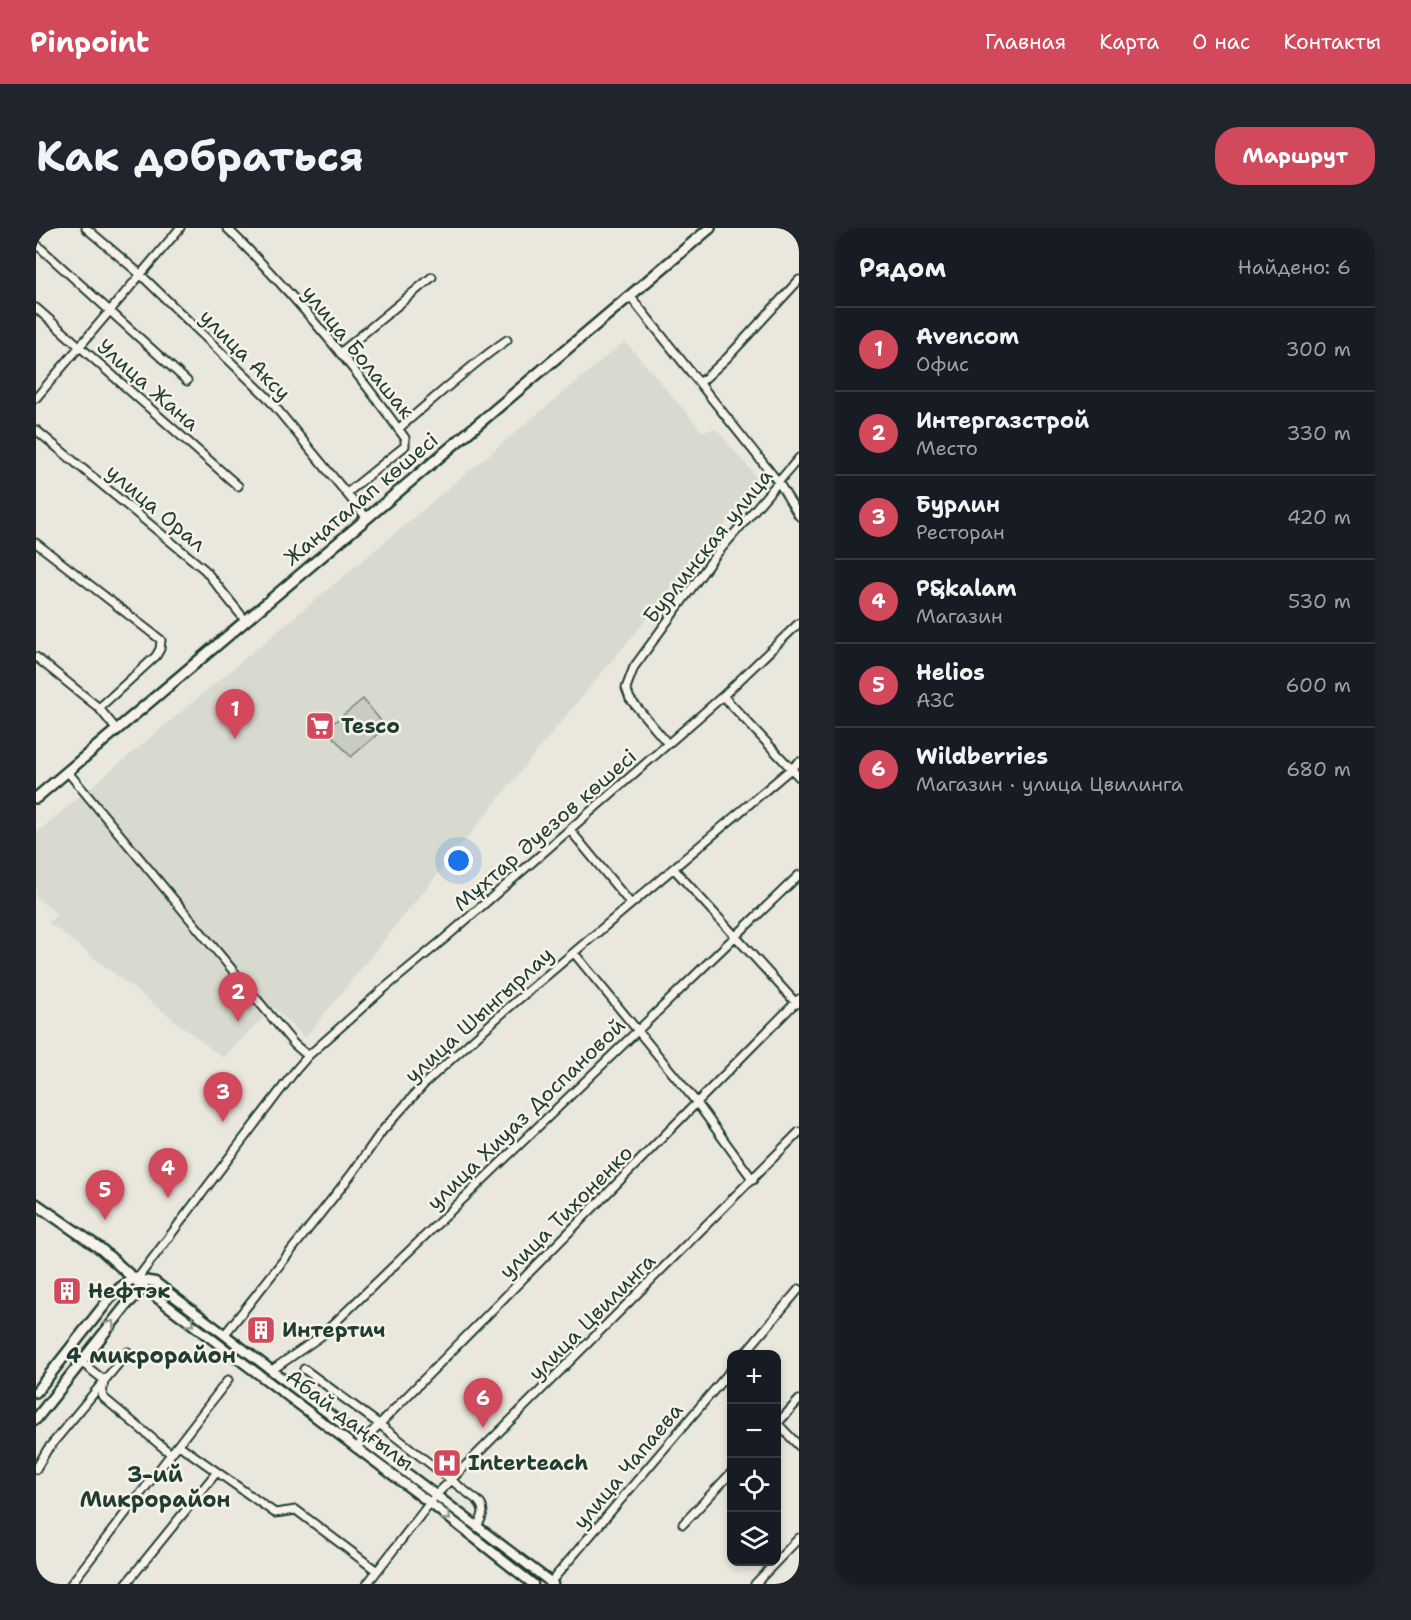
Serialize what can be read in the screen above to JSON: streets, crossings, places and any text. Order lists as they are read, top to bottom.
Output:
{
  "streets": {
    "main road": ["Жаңаталап көшесі"],
    "street": [
      "улица Болашак",
      "улица Аксу",
      "Улица Жана",
      "улица Орал",
      "Бурлинская улица",
      "Мұхтар Әуезов көшесі",
      "улица Шынгырлау",
      "улица Хиуаз Доспановой",
      "улица Тихоненко",
      "улица Цвилинга",
      "Абай даңғылы",
      "улица Чапаева"
    ]
  },
  "crossings": [
    ["улица Болашак", "улица Аксу"],
    ["улица Аксу", "Жаңаталап көшесі"],
    ["Жаңаталап көшесі", "улица Орал"],
    ["Бурлинская улица", "Мұхтар Әуезов көшесі"],
    ["Мұхтар Әуезов көшесі", "Абай даңғылы"],
    ["улица Шынгырлау", "Абай даңғылы"],
    ["улица Хиуаз Доспановой", "Абай даңғылы"],
    ["улица Тихоненко", "Абай даңғылы"],
    ["улица Цвилинга", "Абай даңғылы"],
    ["Абай даңғылы", "улица Чапаева"]
  ],
  "districts": ["4 микрорайон", "3-ий Микрорайон"],
  "places": {
    "supermarket": ["Tesco"],
    "building": ["Нефтэк", "Интертич"],
    "hospital": ["Interteach"]
  },
  "page": {
    "header": "Pinpoint",
    "nav": [
      "Главная",
      "Карта",
      "О нас",
      "Контакты"
    ],
    "buttons": "Маршрут",
    "title": "Как добраться",
    "heading": ["Рядом", "Найдено: 6"],
    "list": [
      {
        "mark": "1",
        "name": "Avencom",
        "note": "Офис",
        "value": "300 m"
      },
      {
        "mark": "2",
        "name": "Интергазстрой",
        "note": "Место",
        "value": "330 m"
      },
      {
        "mark": "3",
        "name": "Бурлин",
        "note": "Ресторан",
        "value": "420 m"
      },
      {
        "mark": "4",
        "name": "P&kalam",
        "note": "Магазин",
        "value": "530 m"
      },
      {
        "mark": "5",
        "name": "Helios",
        "note": "АЗС",
        "value": "600 m"
      },
      {
        "mark": "6",
        "name": "Wildberries",
        "note": "Магазин · улица Цвилинга",
        "value": "680 m"
      }
    ],
    "pins": [
      "1",
      "2",
      "3",
      "4",
      "5",
      "6"
    ],
    "map_buttons": ["+", "−"]
  }
}
